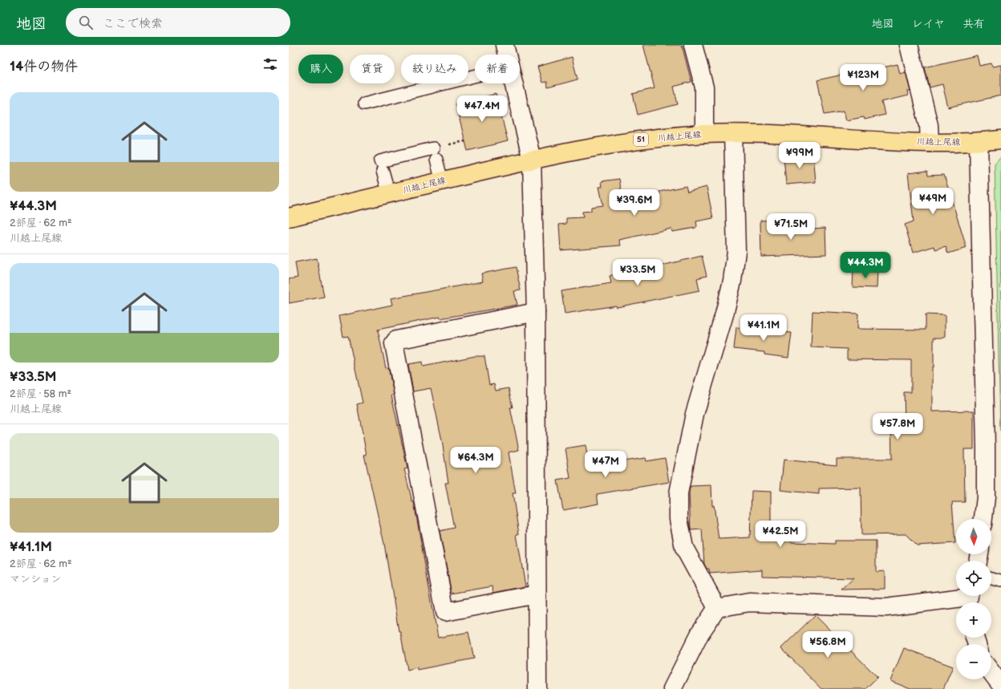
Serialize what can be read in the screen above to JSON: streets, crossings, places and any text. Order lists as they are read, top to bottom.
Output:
{
  "streets": {
    "main road": ["川越上尾線", "51"]
  },
  "north": "bottom",
  "page": {
    "header": "地図",
    "search": "ここで検索",
    "nav": ["地図", "レイヤ", "共有"],
    "heading": "14件の物件",
    "chip": [
      "購入",
      "賃貸",
      "絞り込み",
      "新着"
    ],
    "price": [
      "¥123M",
      "¥47.4M",
      "¥99M",
      "¥49M",
      "¥39.6M",
      "¥71.5M",
      "¥44.3M",
      "¥33.5M",
      "¥41.1M",
      "¥57.8M",
      "¥64.3M",
      "¥47M",
      "¥42.5M",
      "¥56.8M"
    ],
    "list": [
      {
        "name": "¥44.3M",
        "note": "2部屋 · 62 m² · 川越上尾線"
      },
      {
        "name": "¥33.5M",
        "note": "2部屋 · 58 m² · 川越上尾線"
      },
      {
        "name": "¥41.1M",
        "note": "2部屋 · 62 m² · マンション"
      }
    ],
    "map_buttons": ["+", "−"]
  }
}
